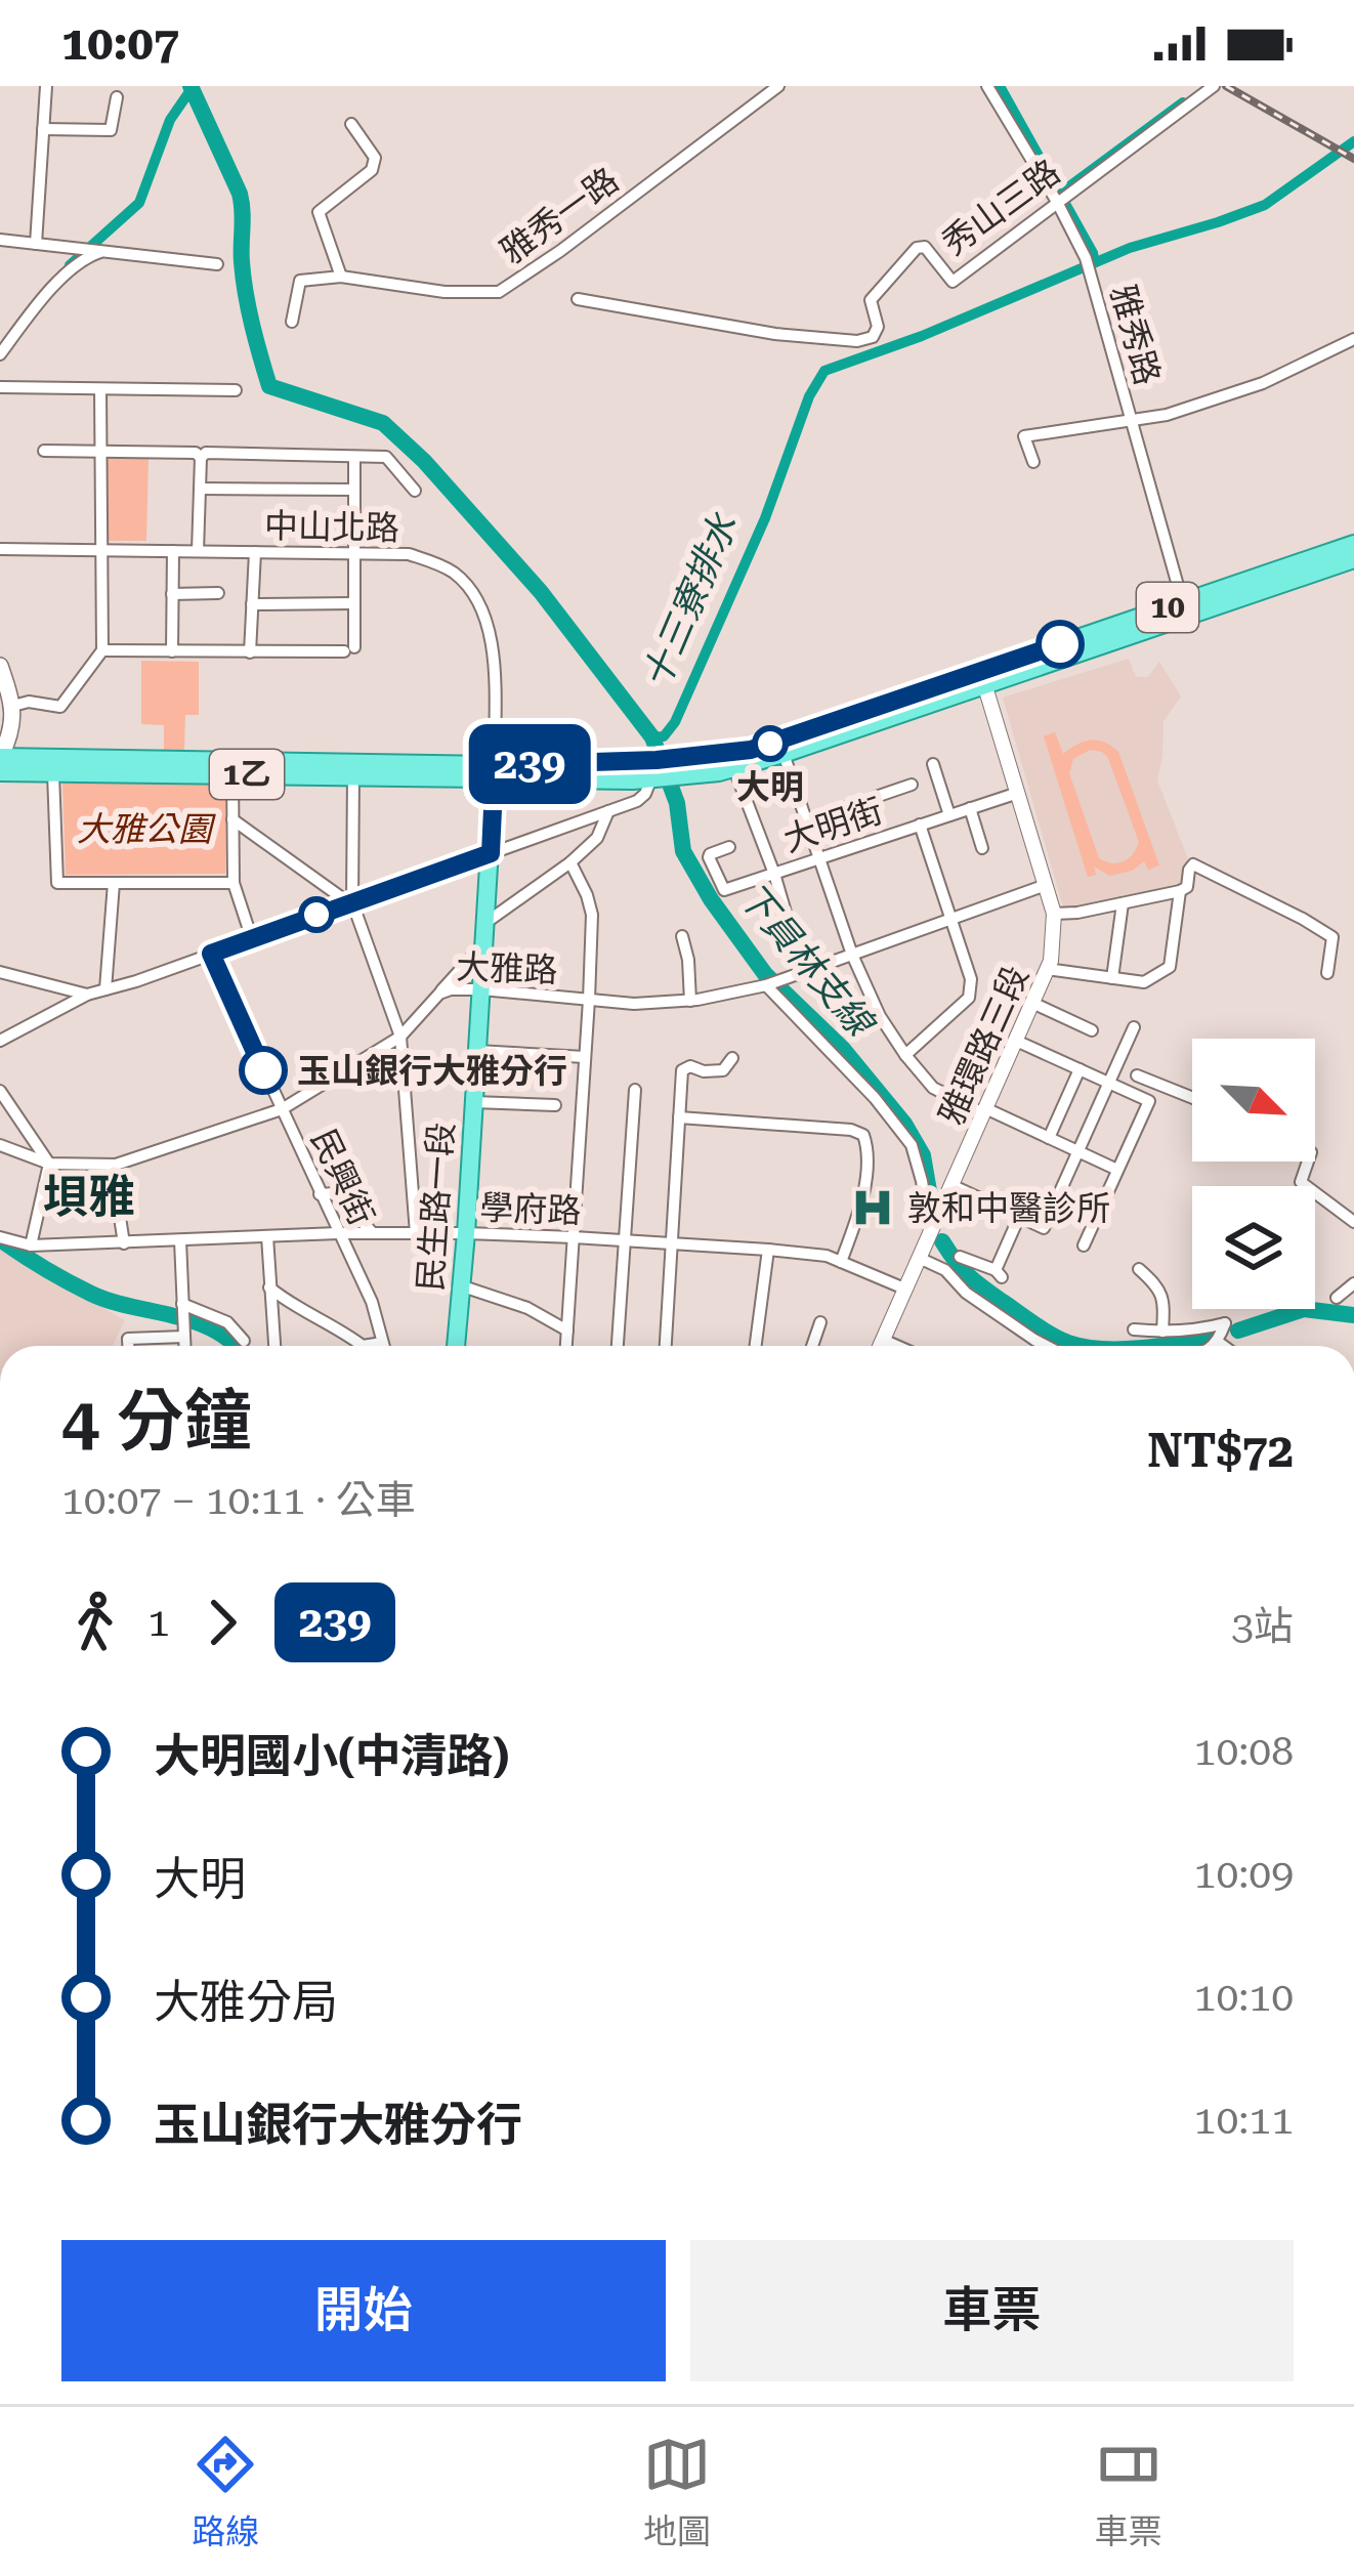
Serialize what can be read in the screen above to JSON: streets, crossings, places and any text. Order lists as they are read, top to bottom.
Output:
{
  "streets": {
    "main road": ["10", "1乙", "民生路一段"],
    "street": [
      "秀山三路",
      "雅秀一路",
      "雅秀路",
      "中山北路",
      "大明街",
      "大雅路",
      "雅環路三段",
      "民興街",
      "學府路"
    ]
  },
  "crossings": [
    ["秀山三路", "雅秀路"],
    ["雅秀路", "10"],
    ["中山北路", "10"],
    ["中山北路", "1乙"],
    ["中山北路", "民生路一段"],
    ["10", "1乙"],
    ["10", "雅環路三段"],
    ["10", "民生路一段"],
    ["1乙", "民生路一段"],
    ["大明街", "雅環路三段"],
    ["大雅路", "雅環路三段"],
    ["大雅路", "民興街"],
    ["大雅路", "民生路一段"],
    ["雅環路三段", "學府路"],
    ["民興街", "學府路"],
    ["民生路一段", "學府路"]
  ],
  "districts": ["垻雅"],
  "water": ["十三寮排水", "下員林支線"],
  "parks": ["大雅公園"],
  "places": {
    "other": ["大明", "玉山銀行大雅分行"],
    "hospital": ["敦和中醫診所"]
  },
  "lines": ["bus line 239"],
  "north": "bottom right",
  "page": {
    "status": "10:07",
    "on_map": "239",
    "heading": ["4 分鐘", "10:07 – 10:11 · 公車", "NT$72"],
    "legs": ["1", "239", "3站"],
    "list": [
      {
        "name": "大明國小(中清路)",
        "value": "10:08"
      },
      {
        "name": "大明",
        "value": "10:09"
      },
      {
        "name": "大雅分局",
        "value": "10:10"
      },
      {
        "name": "玉山銀行大雅分行",
        "value": "10:11"
      }
    ],
    "buttons": ["開始", "車票"],
    "tabs": ["路線", "地圖", "車票"]
  }
}
